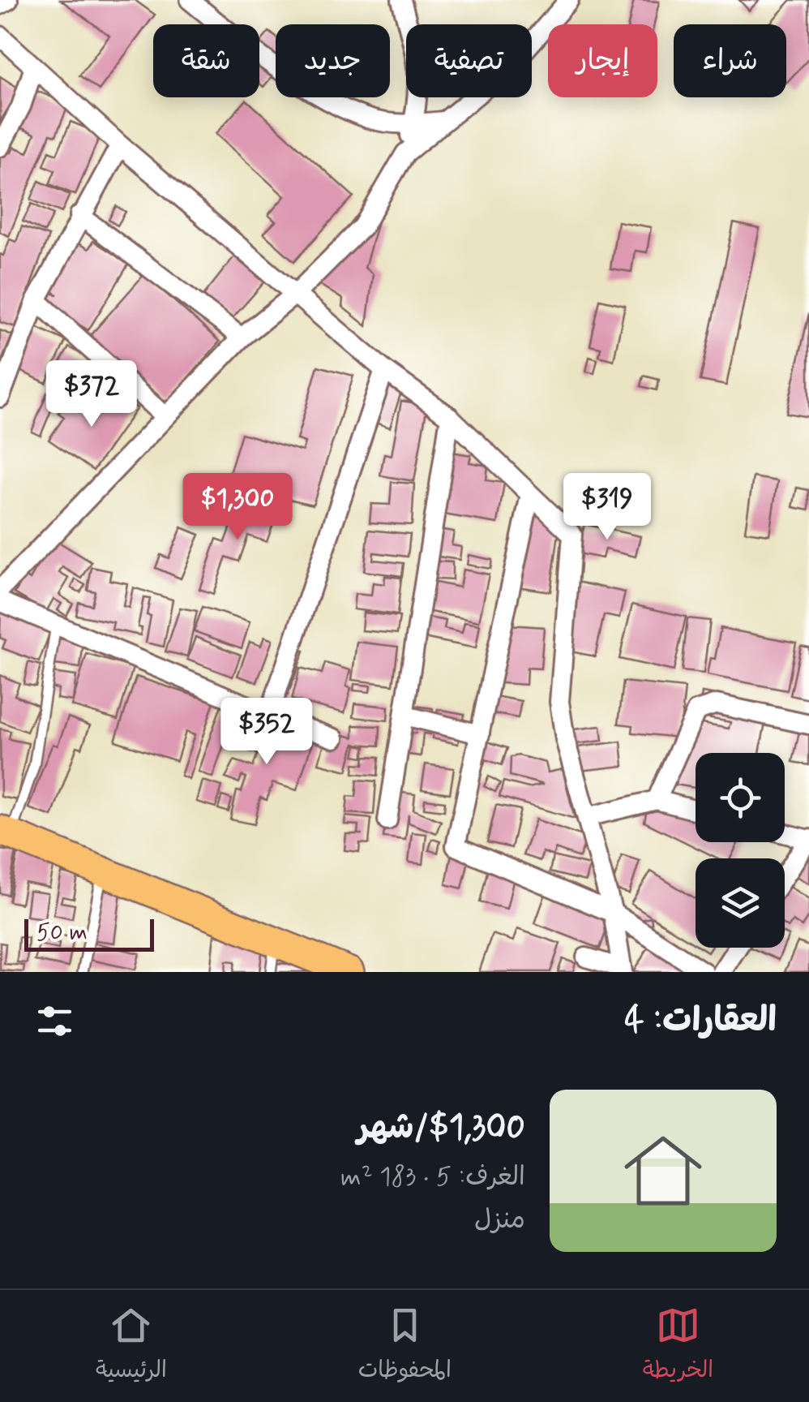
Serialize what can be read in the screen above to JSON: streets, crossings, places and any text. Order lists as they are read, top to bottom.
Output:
{
  "scale_bar": "50 m",
  "page": {
    "chip": [
      "شراء",
      "إيجار",
      "تصفية",
      "جديد",
      "شقة"
    ],
    "price": [
      "$372",
      "$1,300",
      "$319",
      "$352"
    ],
    "scale": "50 m",
    "heading": "العقارات: 4",
    "list": [
      {
        "name": "$1,300/شهر",
        "note": "الغرف: 5 · 183 m² · منزل"
      }
    ],
    "tabs": ["الخريطة", "المحفوظات", "الرئيسية"]
  }
}
